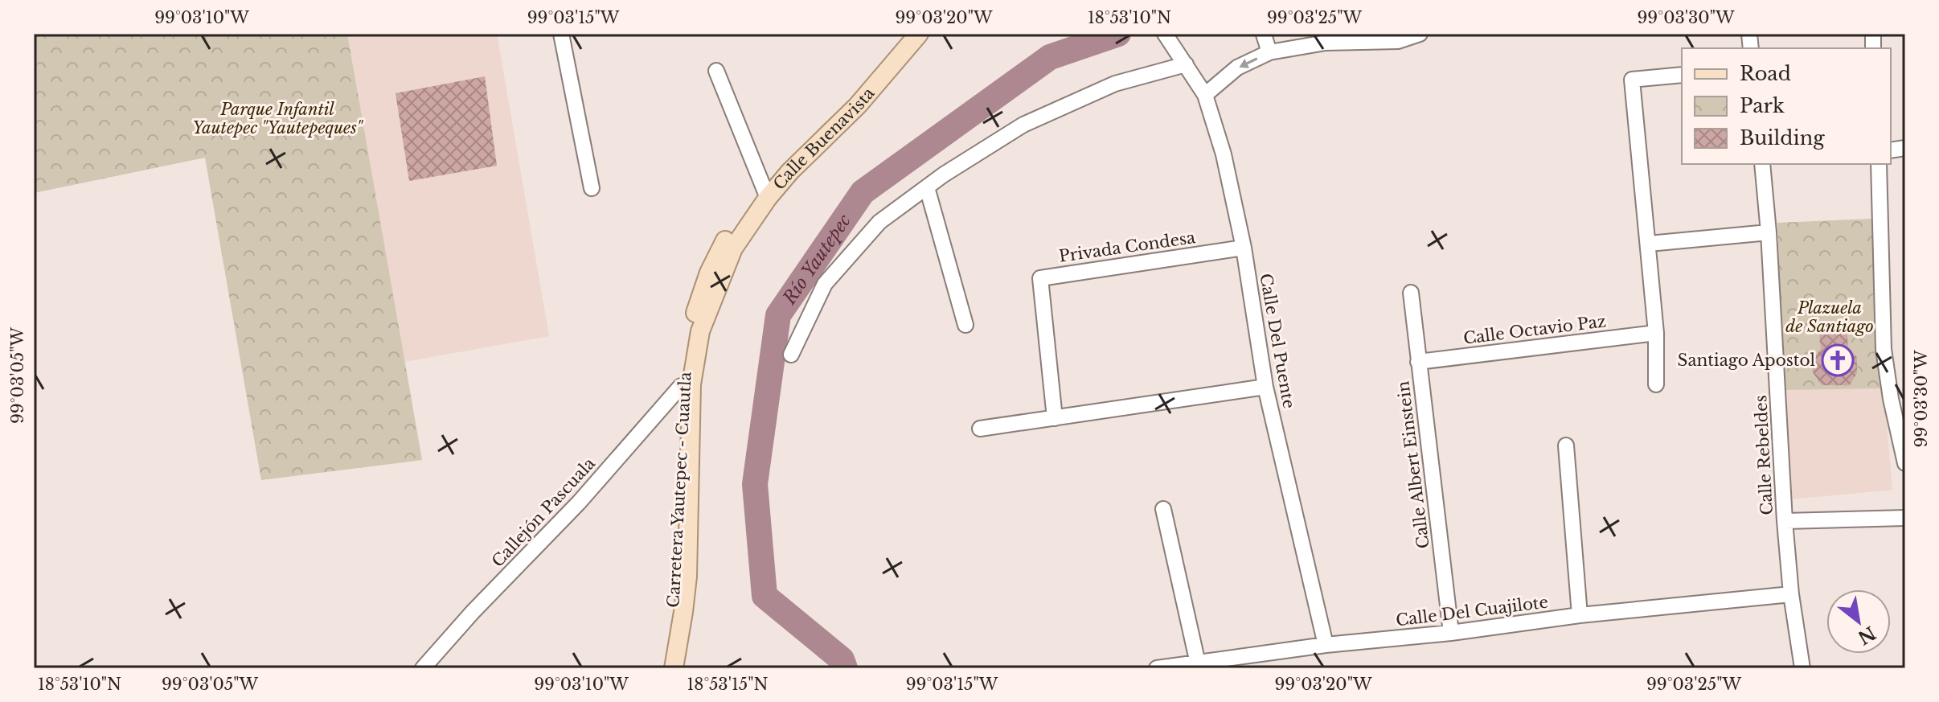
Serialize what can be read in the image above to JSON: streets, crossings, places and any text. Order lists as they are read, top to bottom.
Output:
{
  "streets": {
    "main road": ["Calle Buenavista", "Carretera Yautepec - Cuautla"],
    "street": [
      "Privada Condesa",
      "Calle Octavio Paz",
      "Calle Del Puente",
      "Calle Rebeldes",
      "Calle Albert Einstein",
      "Callejón Pascuala",
      "Calle Del Cuajilote"
    ]
  },
  "crossings": [
    ["Calle Buenavista", "Carretera Yautepec - Cuautla"],
    ["Privada Condesa", "Calle Del Puente"],
    ["Calle Octavio Paz", "Calle Albert Einstein"],
    ["Calle Del Puente", "Calle Del Cuajilote"],
    ["Calle Rebeldes", "Calle Del Cuajilote"],
    ["Calle Albert Einstein", "Calle Del Cuajilote"],
    ["Carretera Yautepec - Cuautla", "Callejón Pascuala"]
  ],
  "water": ["Río Yautepec"],
  "parks": ["Parque Infantil Yautepec \"Yautepeques\"", "Plazuela de Santiago"],
  "places": {
    "church": ["Santiago Apostol"]
  },
  "legend": ["Road", "Park", "Building"],
  "north": "bottom right",
  "coordinates": [
    "99°03'10\"W",
    "99°03'15\"W",
    "99°03'20\"W",
    "18°53'10\"N",
    "99°03'25\"W",
    "99°03'30\"W",
    "99°03'05\"W",
    "18°53'15\"N"
  ]
}
